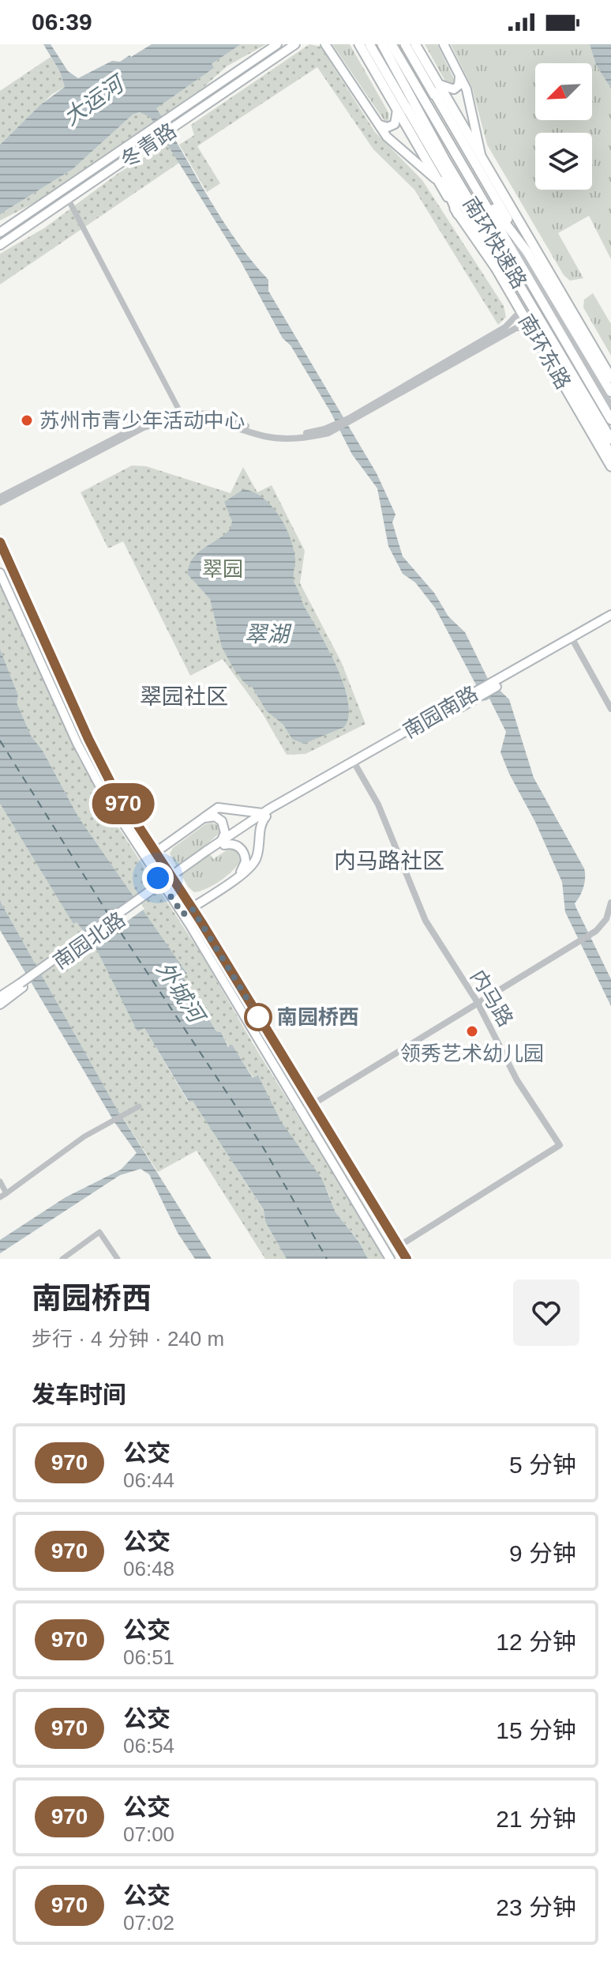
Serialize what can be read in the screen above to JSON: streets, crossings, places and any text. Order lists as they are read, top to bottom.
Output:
{
  "streets": {
    "main road": [
      "冬青路",
      "南环快速路",
      "南环东路",
      "南园南路",
      "南园北路"
    ],
    "street": ["内马路"]
  },
  "crossings": [
    ["南园南路", "南园北路"],
    ["南园南路", "内马路"]
  ],
  "districts": ["翠园社区", "内马路社区"],
  "water": ["大运河", "翠湖", "外城河"],
  "parks": ["翠园"],
  "places": ["苏州市青少年活动中心", "南园桥西", "领秀艺术幼儿园"],
  "lines": ["bus line 970"],
  "north": "bottom left",
  "page": {
    "status": "06:39",
    "on_map": "970",
    "heading": [
      ["南园桥西", "步行 · 4 分钟 · 240 m"],
      "发车时间"
    ],
    "list": [
      {
        "mark": "970",
        "name": "公交",
        "note": "06:44",
        "value": "5 分钟"
      },
      {
        "mark": "970",
        "name": "公交",
        "note": "06:48",
        "value": "9 分钟"
      },
      {
        "mark": "970",
        "name": "公交",
        "note": "06:51",
        "value": "12 分钟"
      },
      {
        "mark": "970",
        "name": "公交",
        "note": "06:54",
        "value": "15 分钟"
      },
      {
        "mark": "970",
        "name": "公交",
        "note": "07:00",
        "value": "21 分钟"
      },
      {
        "mark": "970",
        "name": "公交",
        "note": "07:02",
        "value": "23 分钟"
      }
    ]
  }
}
